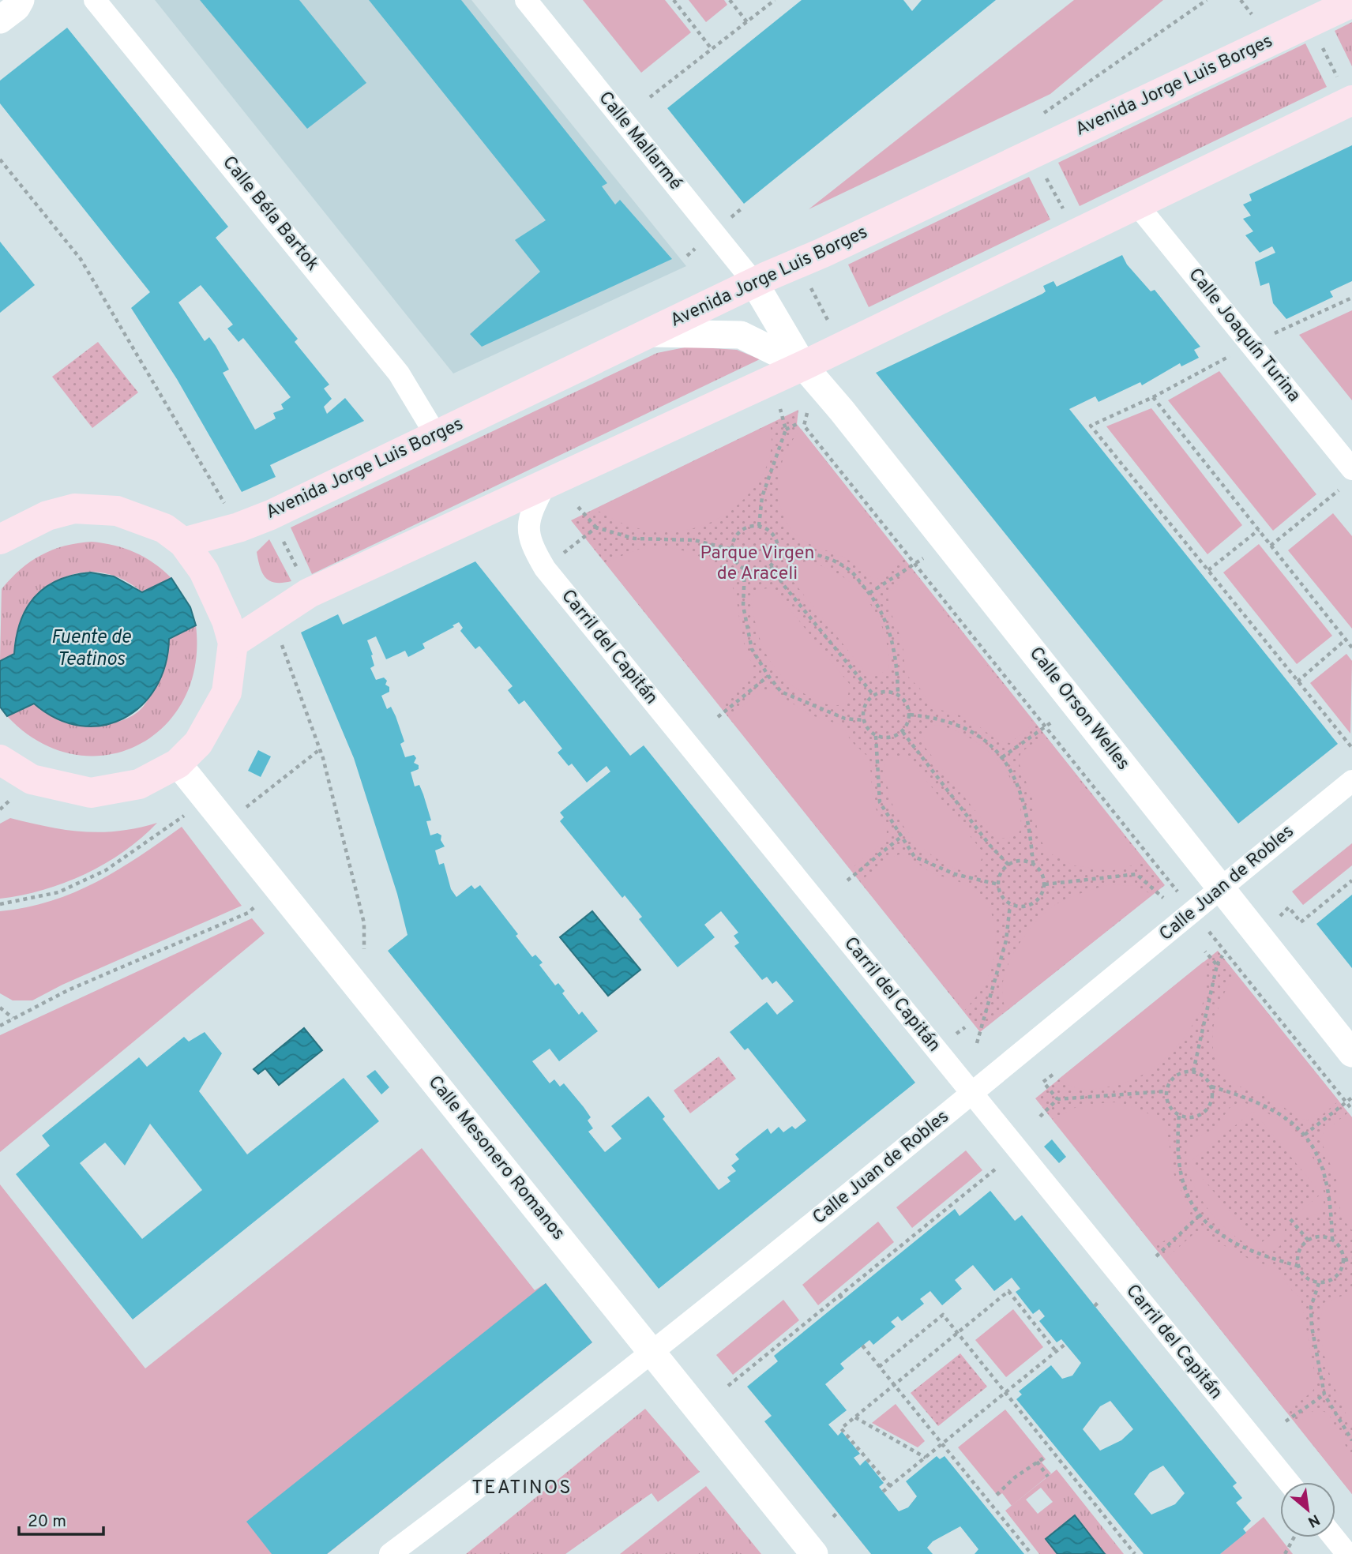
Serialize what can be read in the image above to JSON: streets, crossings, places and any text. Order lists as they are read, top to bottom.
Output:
{
  "streets": {
    "main road": ["Avenida Jorge Luis Borges"],
    "street": [
      "Calle Mallarmé",
      "Calle Béla Bartok",
      "Calle Joaquín Turina",
      "Carril del Capitán",
      "Calle Orson Welles",
      "Calle Juan de Robles",
      "Calle Mesonero Romanos"
    ]
  },
  "crossings": [
    ["Avenida Jorge Luis Borges", "Calle Mallarmé"],
    ["Avenida Jorge Luis Borges", "Calle Béla Bartok"],
    ["Avenida Jorge Luis Borges", "Calle Orson Welles"],
    ["Calle Mallarmé", "Calle Orson Welles"],
    ["Carril del Capitán", "Calle Juan de Robles"],
    ["Calle Orson Welles", "Calle Juan de Robles"],
    ["Calle Juan de Robles", "Calle Mesonero Romanos"]
  ],
  "districts": ["TEATINOS"],
  "water": ["Fuente de Teatinos"],
  "parks": ["Parque Virgen de Araceli"],
  "scale_bar": "20 m",
  "north": "bottom right"
}
